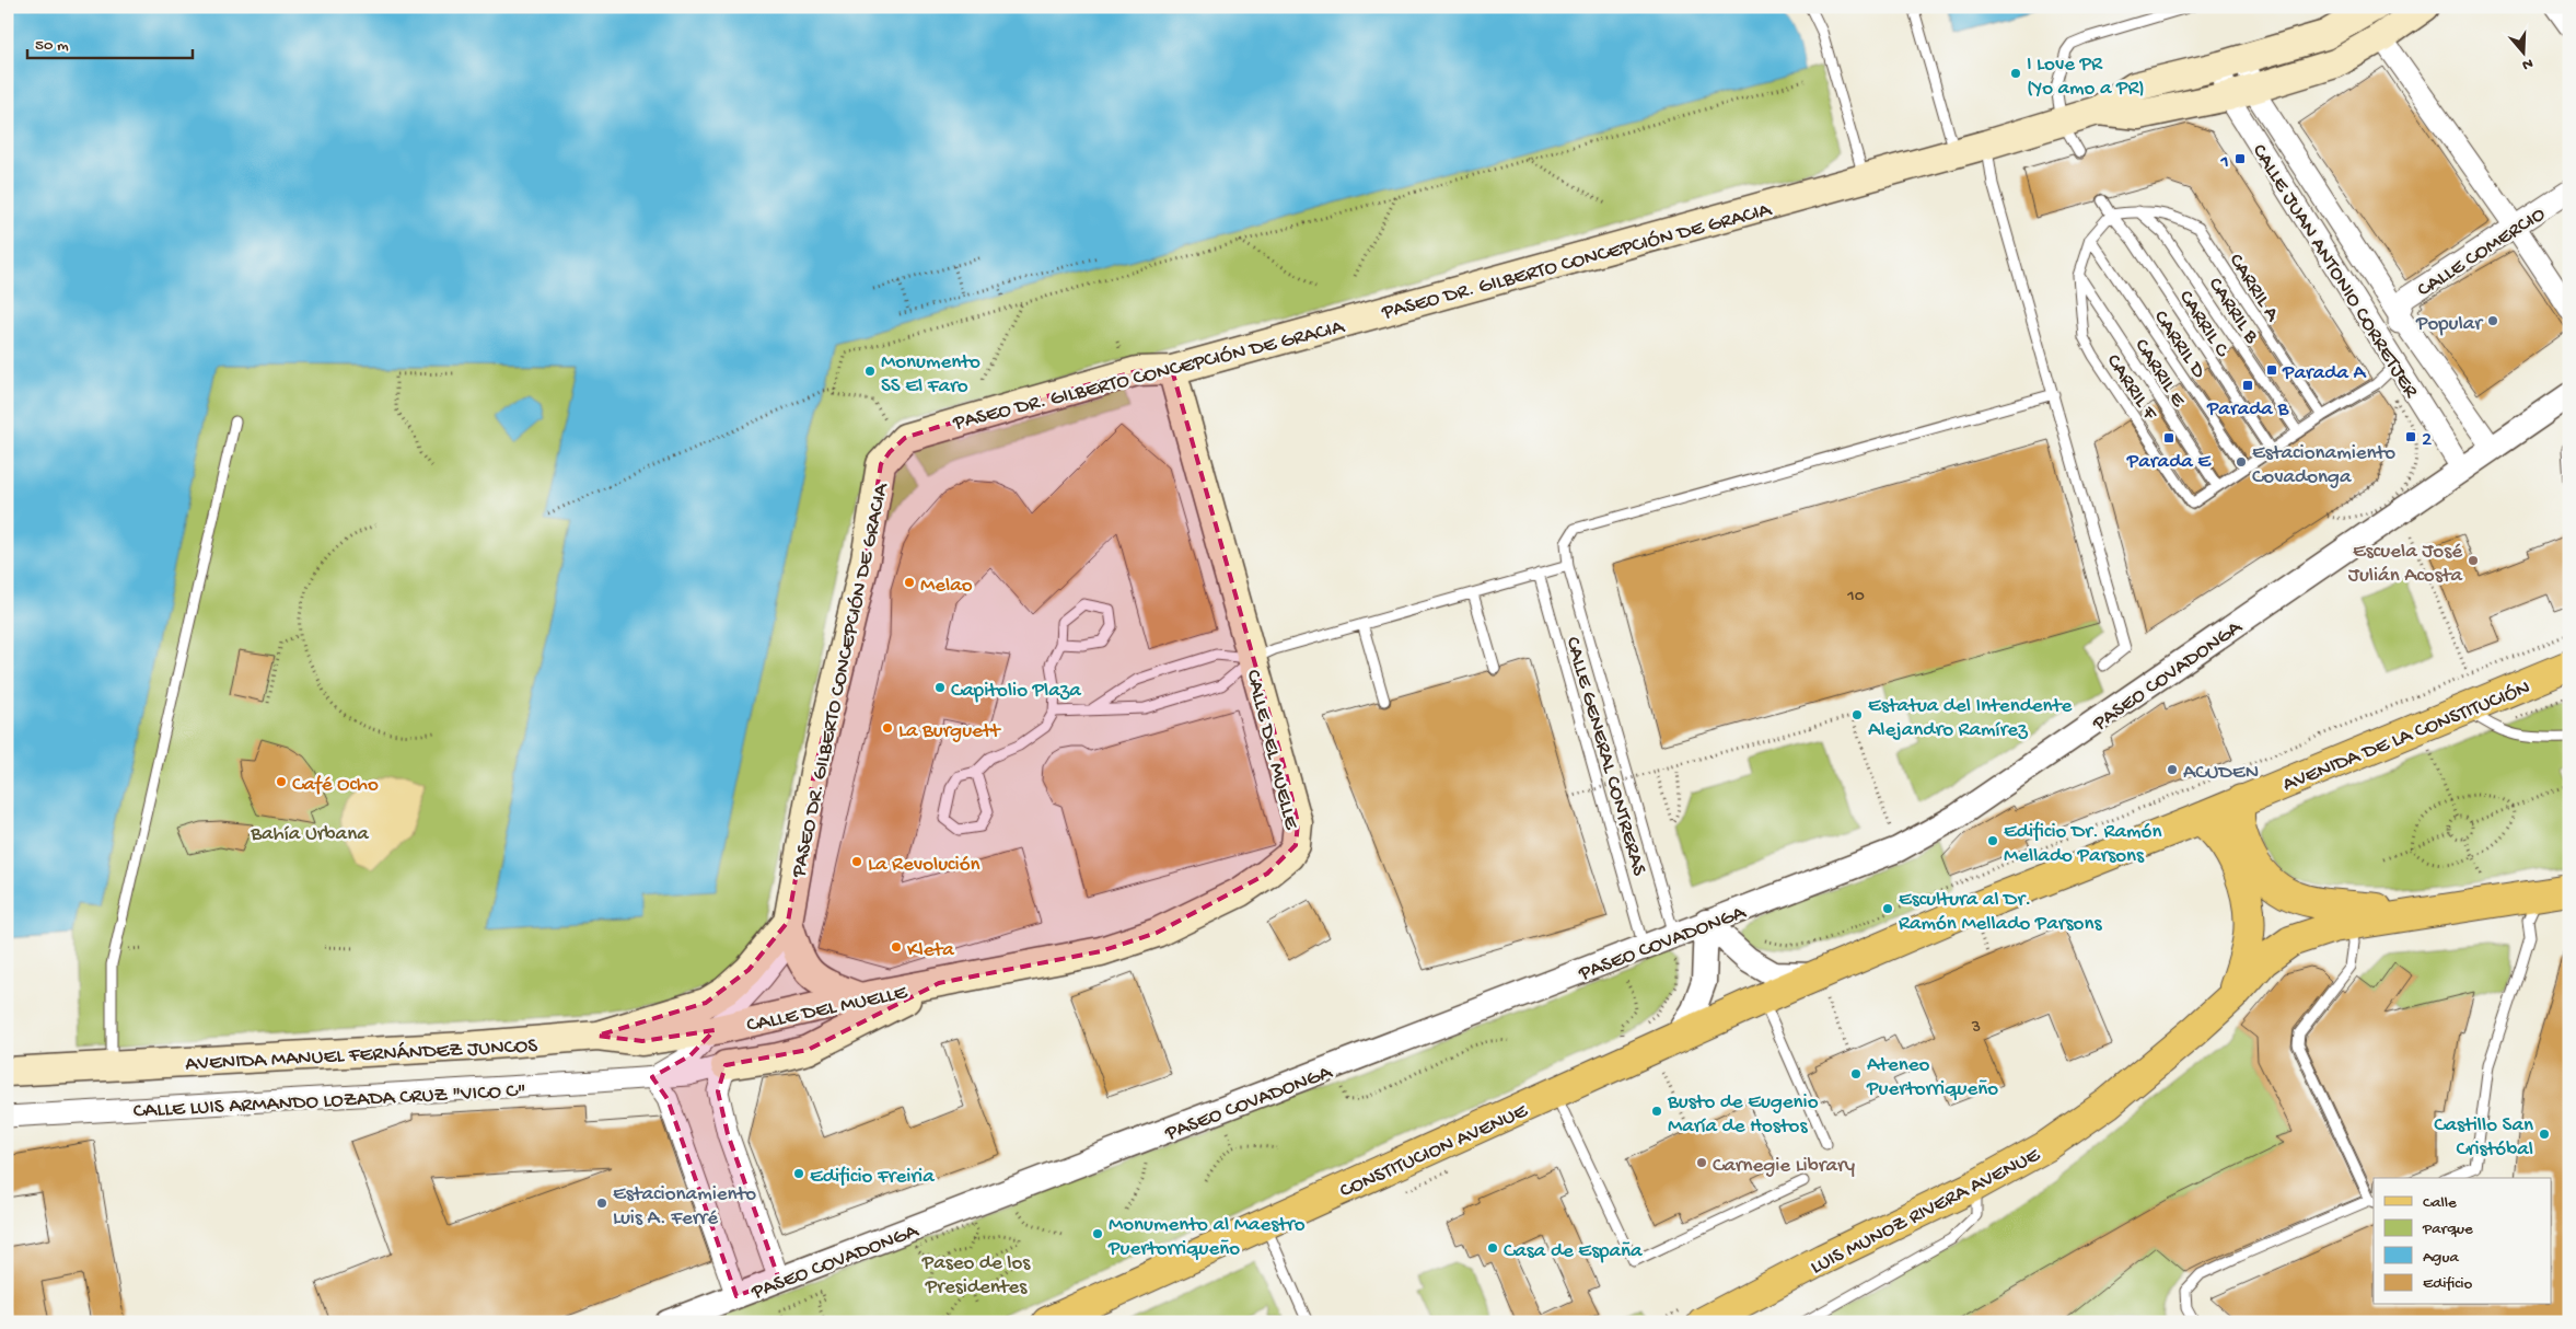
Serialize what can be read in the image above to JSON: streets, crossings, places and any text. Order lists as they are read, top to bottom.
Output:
{
  "streets": {
    "main road": [
      "PASEO DR. GILBERTO CONCEPCIÓN DE GRACIA",
      "AVENIDA DE LA CONSTITUCIÓN",
      "CALLE DEL MUELLE",
      "AVENIDA MANUEL FERNÁNDEZ JUNCOS",
      "CONSTITUCION AVENUE",
      "LUIS MUNOZ RIVERA AVENUE"
    ],
    "street": [
      "CALLE COMERCIO",
      "CALLE JUAN ANTONIO CORRETJER",
      "PASEO COVADONGA",
      "CALLE LUIS ARMANDO LOZADA CRUZ \"VICO C\""
    ],
    "lane": [
      "CARRIL A",
      "CARRIL B",
      "CARRIL C",
      "CARRIL D",
      "CARRIL E",
      "CARRIL F",
      "CALLE GENERAL CONTRERAS"
    ]
  },
  "crossings": [
    ["CALLE COMERCIO", "CALLE JUAN ANTONIO CORRETJER"],
    ["PASEO DR. GILBERTO CONCEPCIÓN DE GRACIA", "CALLE JUAN ANTONIO CORRETJER"],
    ["PASEO DR. GILBERTO CONCEPCIÓN DE GRACIA", "CALLE DEL MUELLE"],
    ["PASEO DR. GILBERTO CONCEPCIÓN DE GRACIA", "AVENIDA MANUEL FERNÁNDEZ JUNCOS"],
    ["CALLE JUAN ANTONIO CORRETJER", "PASEO COVADONGA"],
    ["CARRIL A", "CARRIL B"],
    ["CARRIL A", "CARRIL C"],
    ["CARRIL E", "CARRIL F"],
    ["PASEO COVADONGA", "CALLE GENERAL CONTRERAS"],
    ["AVENIDA DE LA CONSTITUCIÓN", "CONSTITUCION AVENUE"],
    ["CALLE DEL MUELLE", "AVENIDA MANUEL FERNÁNDEZ JUNCOS"],
    ["CALLE DEL MUELLE", "CALLE LUIS ARMANDO LOZADA CRUZ \"VICO C\""]
  ],
  "parks": ["Bahía Urbana", "Paseo de los Presidentes"],
  "places": {
    "other": [
      "I Love PR (Yo amo a PR)",
      "Popular",
      "Monumento SS El Faro",
      "Estacionamiento Covadonga",
      "Escuela José Julián Acosta",
      "Melao",
      "Capitolio Plaza",
      "Estatua del Intendente Alejandro Ramírez",
      "La Burguett",
      "ACUDEN",
      "Café Ocho",
      "Edificio Dr. Ramón Mellado Parsons",
      "La Revolución",
      "Escultura al Dr. Ramón Mellado Parsons",
      "Kleta",
      "Ateneo Puertorriqueño",
      "Busto de Eugenio María de Hostos",
      "Castillo San Cristóbal",
      "Carnegie Library",
      "Edificio Freiria",
      "Estacionamiento Luis A. Ferré",
      "Monumento al Maestro Puertorriqueño",
      "Casa de España"
    ],
    "transit": [
      "1",
      "Parada A",
      "Parada B",
      "2",
      "Parada E"
    ]
  },
  "house_numbers": ["10", "3"],
  "legend": [
    "Calle",
    "Parque",
    "Agua",
    "Edificio"
  ],
  "scale_bar": "50 m",
  "north": "bottom"
}
